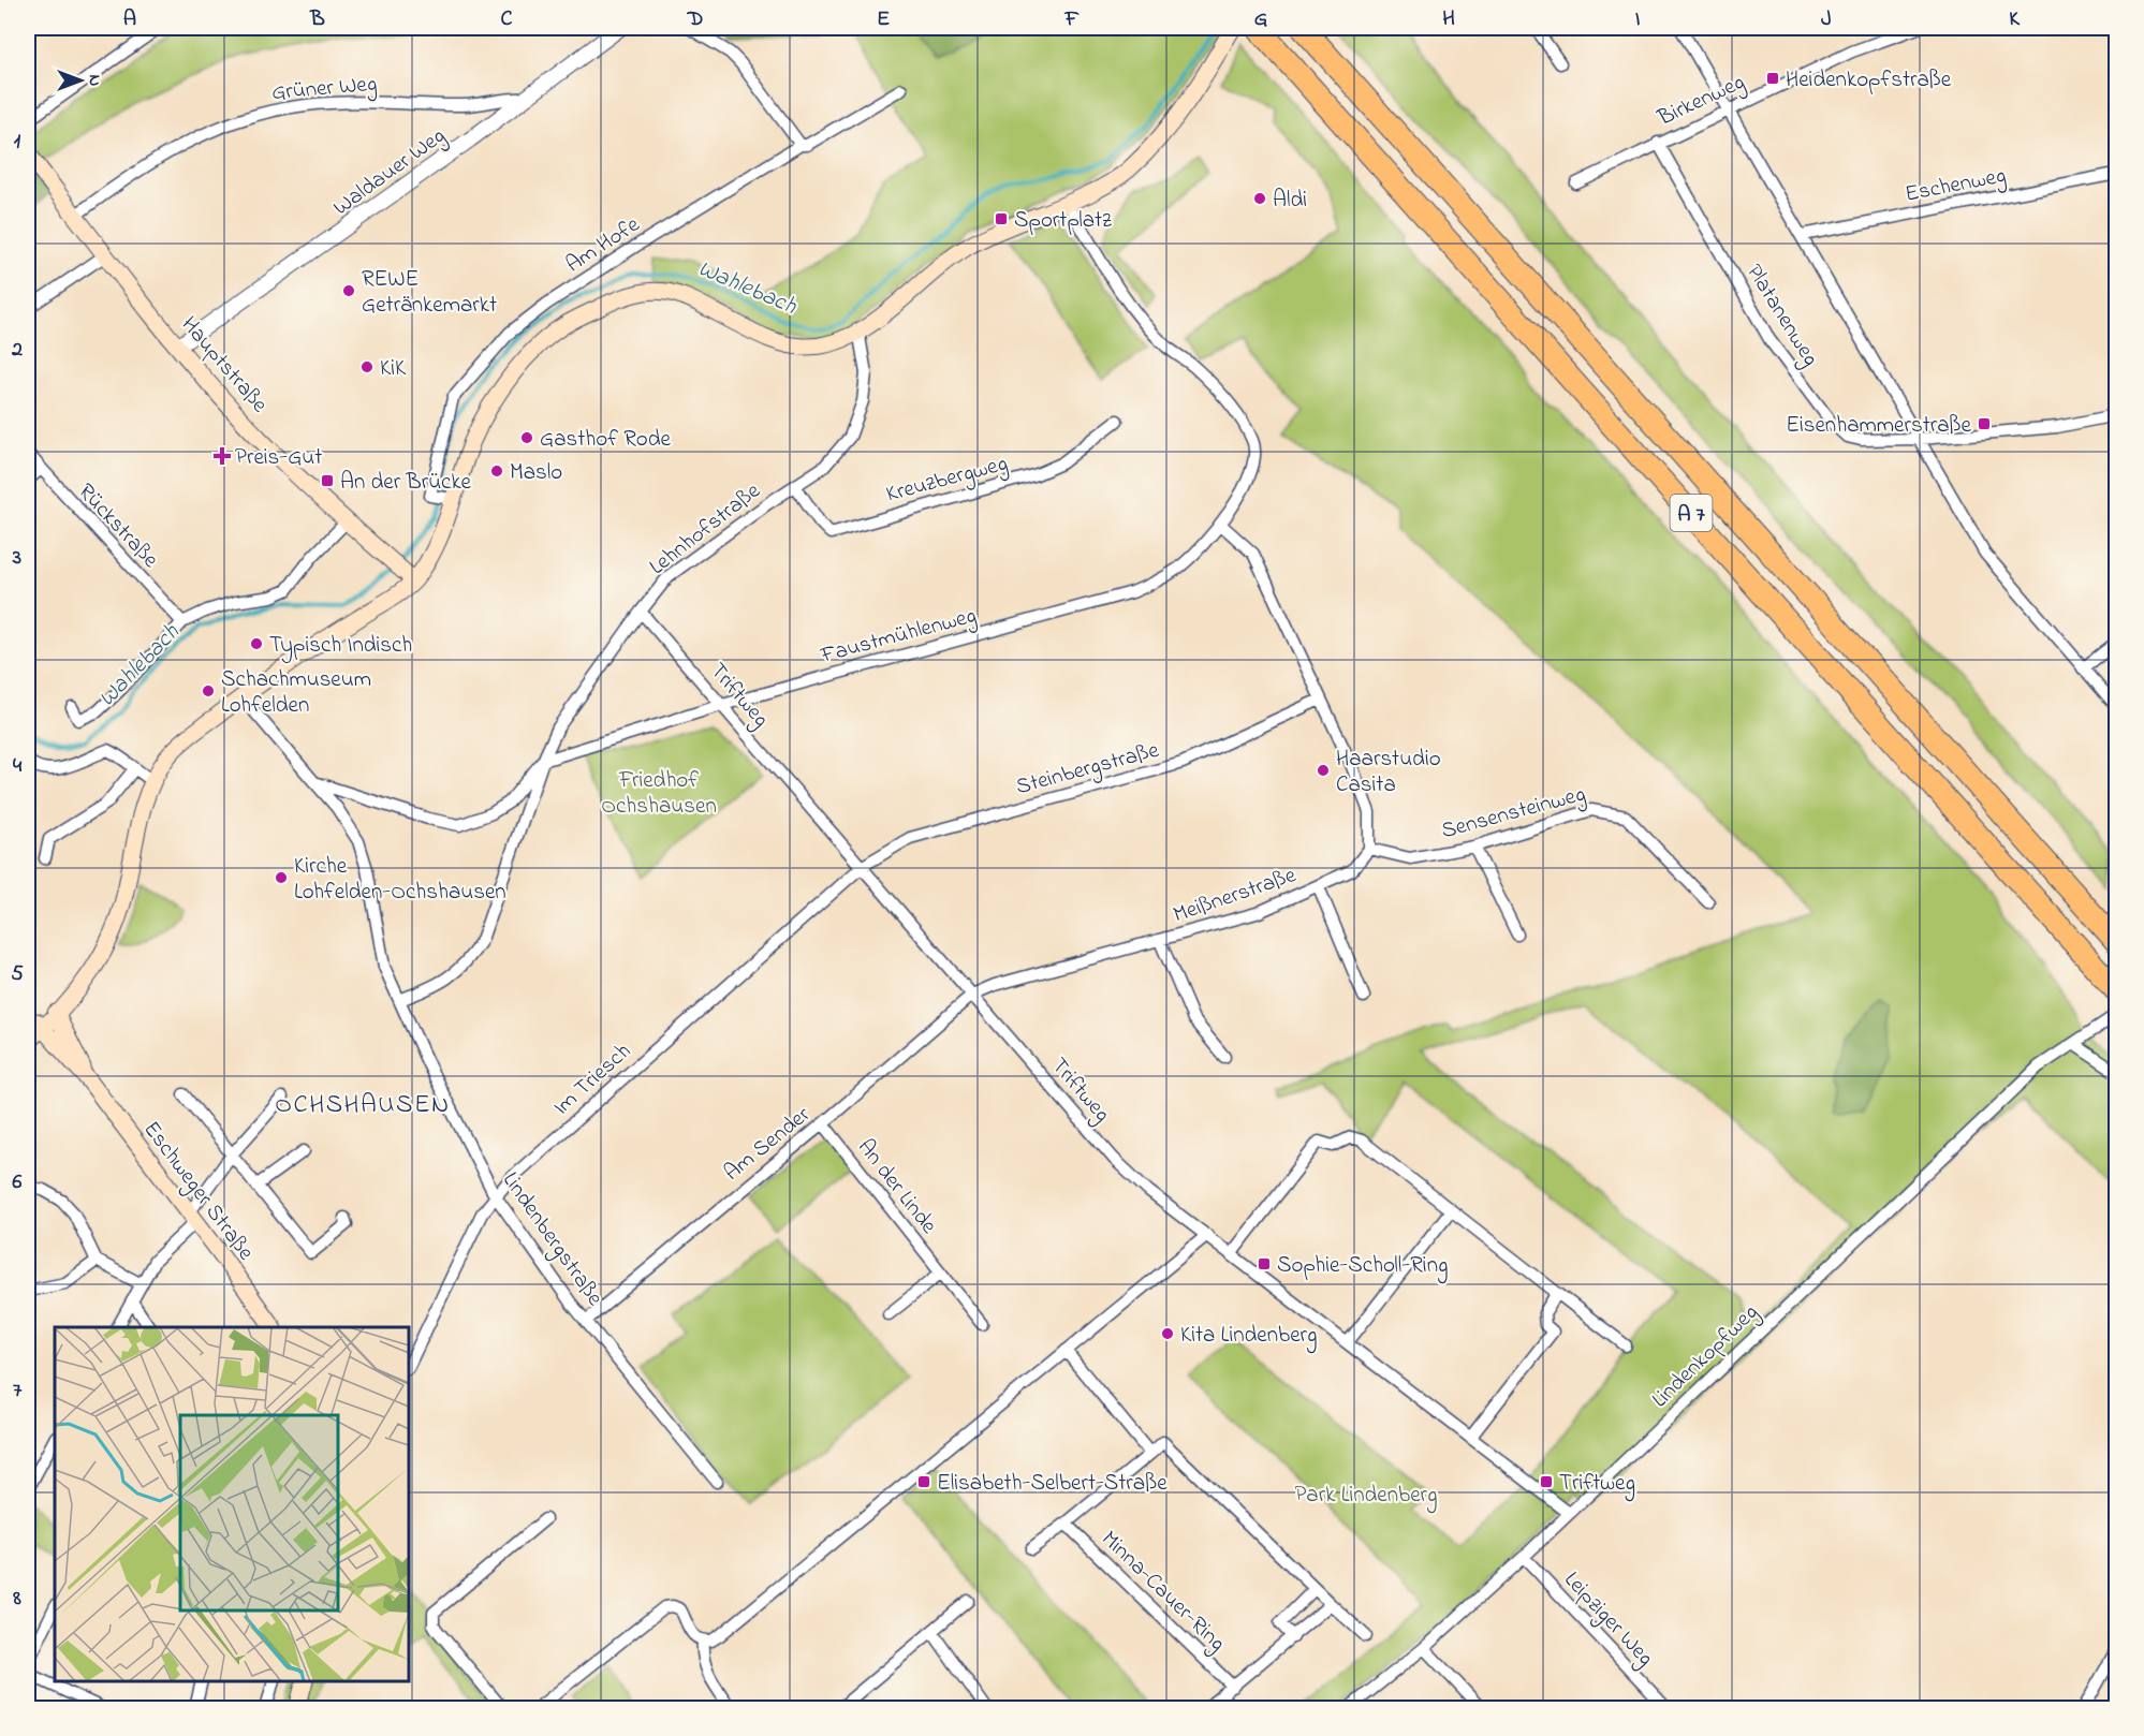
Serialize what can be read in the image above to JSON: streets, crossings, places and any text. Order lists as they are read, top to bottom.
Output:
{
  "streets": {
    "highway": ["A 7"],
    "main road": ["Hauptstraße", "Eschweger Straße"],
    "street": [
      "Grüner Weg",
      "Birkenweg",
      "Waldauer Weg",
      "Eschenweg",
      "Am Hofe",
      "Platanenweg",
      "Kreuzbergweg",
      "Rückstraße",
      "Lehnhofstraße",
      "Faustmühlenweg",
      "Triftweg",
      "Steinbergstraße",
      "Sensensteinweg",
      "Meißnerstraße",
      "Im Triesch",
      "Am Sender",
      "An der Linde",
      "Lindenbergstraße",
      "Lindenkopfweg",
      "Minna-Cauer-Ring",
      "Leipziger Weg"
    ]
  },
  "crossings": [
    ["Grüner Weg", "Waldauer Weg"],
    ["Grüner Weg", "Hauptstraße"],
    ["Birkenweg", "Platanenweg"],
    ["Waldauer Weg", "Hauptstraße"],
    ["Kreuzbergweg", "Lehnhofstraße"],
    ["Lehnhofstraße", "Faustmühlenweg"],
    ["Lehnhofstraße", "Triftweg"],
    ["Faustmühlenweg", "Triftweg"],
    ["Triftweg", "Steinbergstraße"],
    ["Triftweg", "Meißnerstraße"],
    ["Triftweg", "Im Triesch"],
    ["Triftweg", "Am Sender"],
    ["Triftweg", "Lindenkopfweg"],
    ["Steinbergstraße", "Im Triesch"],
    ["Sensensteinweg", "Meißnerstraße"],
    ["Meißnerstraße", "Am Sender"],
    ["Im Triesch", "Lindenbergstraße"],
    ["Am Sender", "An der Linde"],
    ["Am Sender", "Lindenbergstraße"],
    ["Lindenkopfweg", "Leipziger Weg"]
  ],
  "districts": ["OCHSHAUSEN"],
  "water": ["Wahlebach"],
  "parks": ["Friedhof Ochshausen", "Park Lindenberg"],
  "places": {
    "transit": [
      "Heidenkopfstraße",
      "Sportplatz",
      "Eisenhammerstraße",
      "An der Brücke",
      "Sophie-Scholl-Ring",
      "Elisabeth-Selbert-Straße",
      "Triftweg"
    ],
    "other": [
      "Aldi",
      "REWE Getränkemarkt",
      "KiK",
      "Gasthof Rode",
      "Maslo",
      "Typisch Indisch",
      "Schachmuseum Lohfelden",
      "Haarstudio Casita",
      "Kirche Lohfelden-Ochshausen",
      "Kita Lindenberg"
    ],
    "health": ["Preis-Gut"]
  },
  "north": "right",
  "grid": {
    "columns": [
      "A",
      "B",
      "C",
      "D",
      "E",
      "F",
      "G",
      "H",
      "I",
      "J",
      "K"
    ],
    "rows": [
      "1",
      "2",
      "3",
      "4",
      "5",
      "6",
      "7",
      "8"
    ]
  }
}
